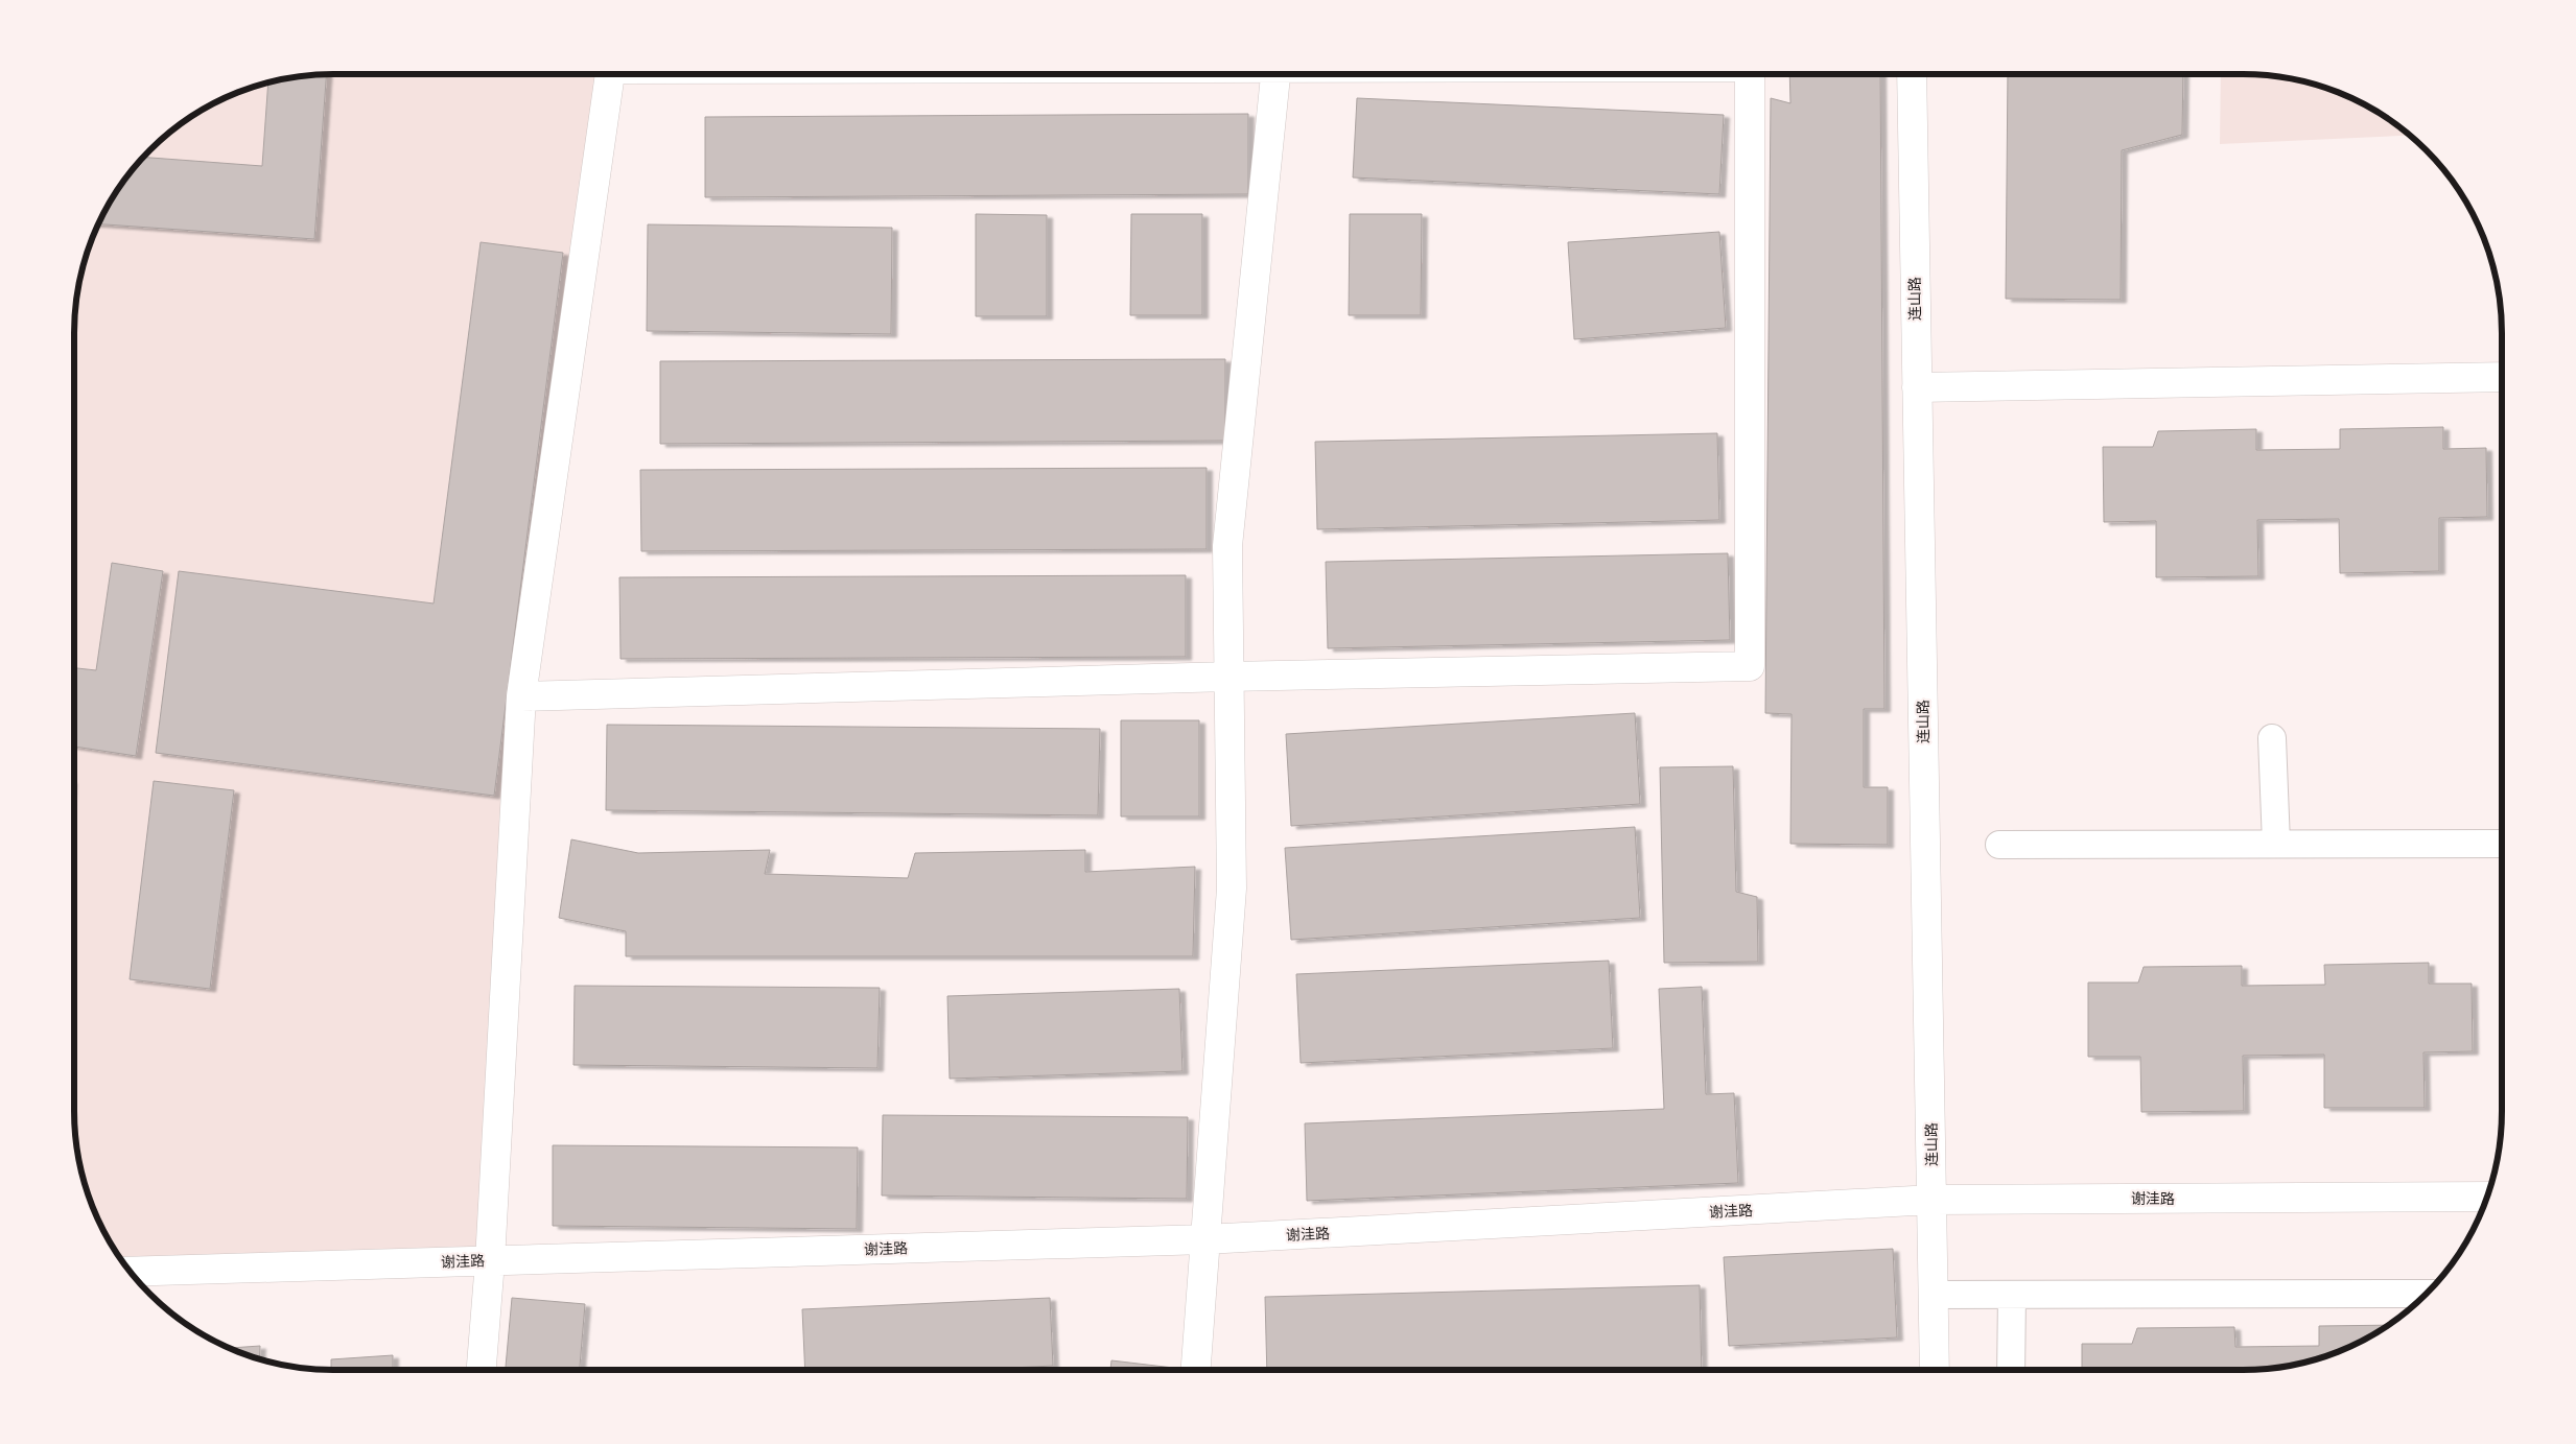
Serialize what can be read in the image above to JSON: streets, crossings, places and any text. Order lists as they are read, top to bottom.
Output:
{
  "streets": {
    "street": ["连山路", "谢洼路"]
  },
  "crossings": [
    ["连山路", "谢洼路"]
  ]
}
